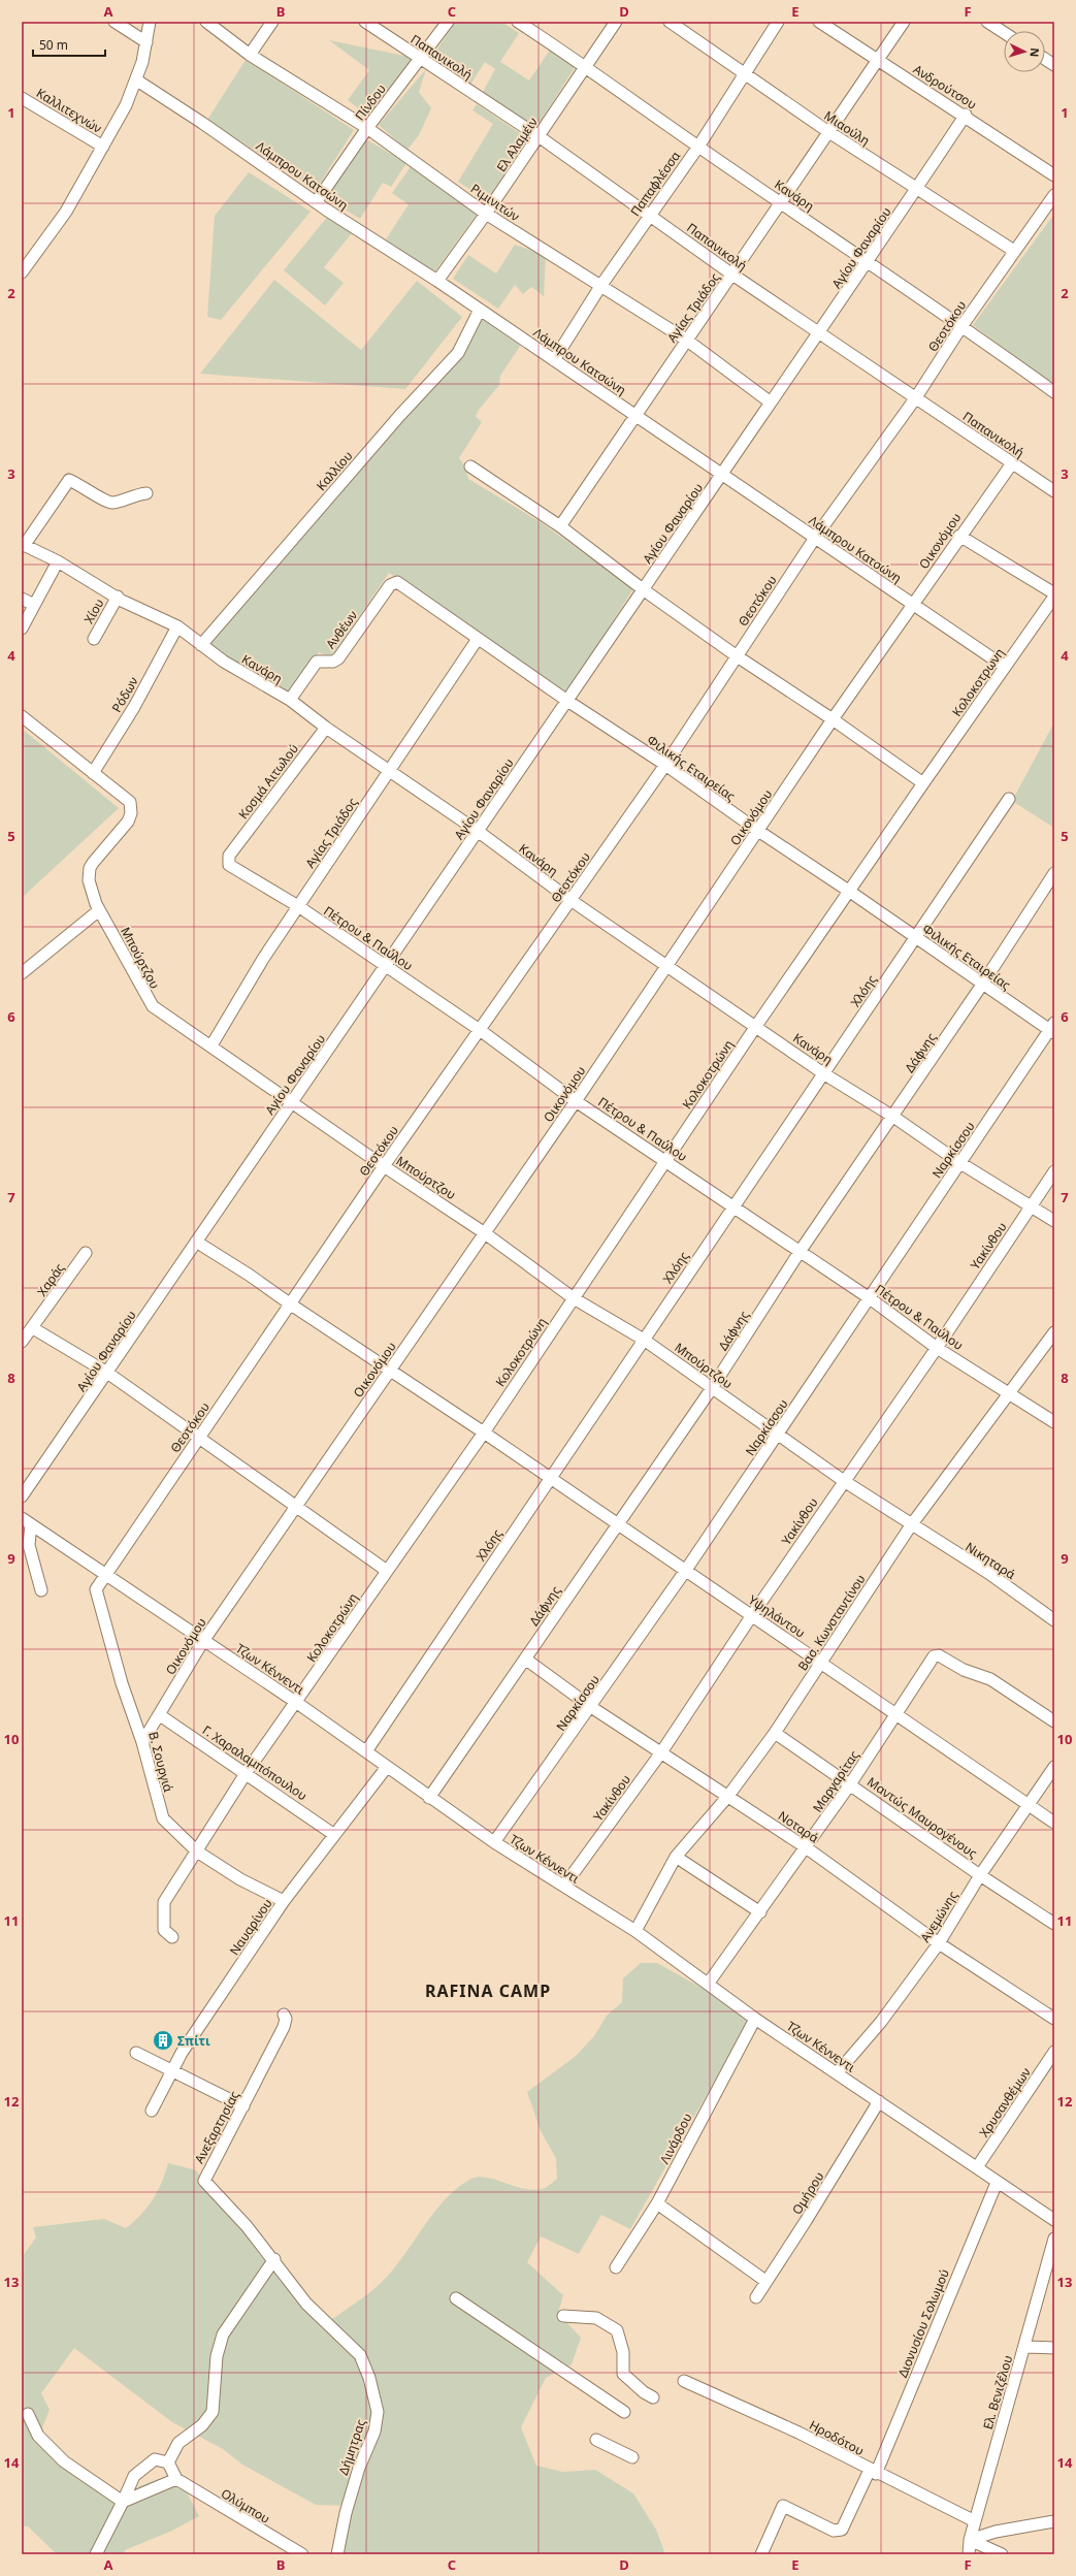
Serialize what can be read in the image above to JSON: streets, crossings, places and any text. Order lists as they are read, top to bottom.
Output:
{
  "streets": {
    "street": [
      "Παπανικολή",
      "Ανδρούτσου",
      "Πίνδου",
      "Καλλιτεχνών",
      "Μιαούλη",
      "Ελ Αλαμέιν",
      "Λάμπρου Κατσώνη",
      "Παπαφλέσσα",
      "Κανάρη",
      "Ριμινιτών",
      "Αγίου Φαναρίου",
      "Αγίας Τριάδος",
      "Θεοτόκου",
      "Καλλίου",
      "Οικονόμου",
      "Χίου",
      "Ανθέων",
      "Κολοκοτρωνη",
      "Ρόδων",
      "Φιλικής Εταιρείας",
      "Κοσμά Αιτωλού",
      "Πέτρου & Παύλου",
      "Μπούρτζου",
      "Χλόης",
      "Δάφνης",
      "Κολοκοτρώνη",
      "Ναρκίσσου",
      "Υακίνθου",
      "Χαράς",
      "Νικηταρά",
      "Υψηλάντου",
      "Βασ. Κωνσταντίνου",
      "Τζων Κέννεντι",
      "Β. Σουργιά",
      "Γ. Χαραλαμπόπουλου",
      "Μαργαρίτας",
      "Μαντώς Μαυρογένους",
      "Νοταρά",
      "Ανεμώνης",
      "Ναυαρίνου",
      "Χρυσανθέμων",
      "Ανεξαρτησίας",
      "Λινάρδου",
      "Ομήρου",
      "Διονυσίου Σολωμού",
      "Ελ. Βενιζέλου",
      "Ηροδότου",
      "Δήμητρας",
      "Ολύμπου"
    ]
  },
  "crossings": [
    ["Παπανικολή", "Πίνδου"],
    ["Παπανικολή", "Ελ Αλαμέιν"],
    ["Παπανικολή", "Παπαφλέσσα"],
    ["Παπανικολή", "Αγίου Φαναρίου"],
    ["Παπανικολή", "Αγίας Τριάδος"],
    ["Παπανικολή", "Θεοτόκου"],
    ["Παπανικολή", "Οικονόμου"],
    ["Ανδρούτσου", "Αγίου Φαναρίου"],
    ["Ανδρούτσου", "Αγίας Τριάδος"],
    ["Πίνδου", "Λάμπρου Κατσώνη"],
    ["Πίνδου", "Ριμινιτών"],
    ["Μιαούλη", "Παπαφλέσσα"],
    ["Μιαούλη", "Αγίου Φαναρίου"],
    ["Μιαούλη", "Αγίας Τριάδος"],
    ["Μιαούλη", "Θεοτόκου"],
    ["Ελ Αλαμέιν", "Λάμπρου Κατσώνη"],
    ["Ελ Αλαμέιν", "Κανάρη"],
    ["Ελ Αλαμέιν", "Ριμινιτών"],
    ["Λάμπρου Κατσώνη", "Παπαφλέσσα"],
    ["Λάμπρου Κατσώνη", "Αγίου Φαναρίου"],
    ["Λάμπρου Κατσώνη", "Αγίας Τριάδος"],
    ["Λάμπρου Κατσώνη", "Θεοτόκου"],
    ["Λάμπρου Κατσώνη", "Καλλίου"],
    ["Λάμπρου Κατσώνη", "Οικονόμου"],
    ["Λάμπρου Κατσώνη", "Κολοκοτρωνη"],
    ["Παπαφλέσσα", "Κανάρη"],
    ["Παπαφλέσσα", "Ριμινιτών"],
    ["Κανάρη", "Αγίου Φαναρίου"],
    ["Κανάρη", "Αγίας Τριάδος"],
    ["Κανάρη", "Θεοτόκου"],
    ["Κανάρη", "Καλλίου"],
    ["Κανάρη", "Οικονόμου"],
    ["Κανάρη", "Χίου"],
    ["Κανάρη", "Ανθέων"],
    ["Κανάρη", "Ρόδων"],
    ["Κανάρη", "Κοσμά Αιτωλού"],
    ["Κανάρη", "Χλόης"],
    ["Κανάρη", "Δάφνης"],
    ["Κανάρη", "Κολοκοτρώνη"],
    ["Κανάρη", "Ναρκίσσου"],
    ["Κανάρη", "Υακίνθου"],
    ["Ριμινιτών", "Αγίου Φαναρίου"],
    ["Ριμινιτών", "Αγίας Τριάδος"],
    ["Αγίου Φαναρίου", "Φιλικής Εταιρείας"],
    ["Αγίου Φαναρίου", "Πέτρου & Παύλου"],
    ["Αγίου Φαναρίου", "Μπούρτζου"],
    ["Αγίου Φαναρίου", "Υψηλάντου"],
    ["Αγίας Τριάδος", "Φιλικής Εταιρείας"],
    ["Αγίας Τριάδος", "Πέτρου & Παύλου"],
    ["Αγίας Τριάδος", "Μπούρτζου"],
    ["Θεοτόκου", "Φιλικής Εταιρείας"],
    ["Θεοτόκου", "Πέτρου & Παύλου"],
    ["Θεοτόκου", "Μπούρτζου"],
    ["Θεοτόκου", "Υψηλάντου"],
    ["Θεοτόκου", "Τζων Κέννεντι"],
    ["Θεοτόκου", "Β. Σουργιά"],
    ["Οικονόμου", "Φιλικής Εταιρείας"],
    ["Οικονόμου", "Πέτρου & Παύλου"],
    ["Οικονόμου", "Μπούρτζου"],
    ["Οικονόμου", "Υψηλάντου"],
    ["Οικονόμου", "Τζων Κέννεντι"],
    ["Οικονόμου", "Β. Σουργιά"],
    ["Οικονόμου", "Γ. Χαραλαμπόπουλου"],
    ["Ανθέων", "Φιλικής Εταιρείας"],
    ["Κολοκοτρωνη", "Κολοκοτρώνη"],
    ["Ρόδων", "Μπούρτζου"],
    ["Φιλικής Εταιρείας", "Χλόης"],
    ["Φιλικής Εταιρείας", "Δάφνης"],
    ["Φιλικής Εταιρείας", "Κολοκοτρώνη"],
    ["Φιλικής Εταιρείας", "Ναρκίσσου"],
    ["Κοσμά Αιτωλού", "Πέτρου & Παύλου"],
    ["Πέτρου & Παύλου", "Χλόης"],
    ["Πέτρου & Παύλου", "Δάφνης"],
    ["Πέτρου & Παύλου", "Κολοκοτρώνη"],
    ["Πέτρου & Παύλου", "Ναρκίσσου"],
    ["Πέτρου & Παύλου", "Υακίνθου"],
    ["Πέτρου & Παύλου", "Βασ. Κωνσταντίνου"],
    ["Μπούρτζου", "Χλόης"],
    ["Μπούρτζου", "Δάφνης"],
    ["Μπούρτζου", "Κολοκοτρώνη"],
    ["Μπούρτζου", "Ναρκίσσου"],
    ["Μπούρτζου", "Υακίνθου"],
    ["Μπούρτζου", "Νικηταρά"],
    ["Μπούρτζου", "Βασ. Κωνσταντίνου"],
    ["Χλόης", "Υψηλάντου"],
    ["Χλόης", "Τζων Κέννεντι"],
    ["Δάφνης", "Υψηλάντου"],
    ["Δάφνης", "Τζων Κέννεντι"],
    ["Δάφνης", "Νοταρά"],
    ["Κολοκοτρώνη", "Υψηλάντου"],
    ["Κολοκοτρώνη", "Τζων Κέννεντι"],
    ["Κολοκοτρώνη", "Β. Σουργιά"],
    ["Κολοκοτρώνη", "Γ. Χαραλαμπόπουλου"],
    ["Ναρκίσσου", "Υψηλάντου"],
    ["Ναρκίσσου", "Τζων Κέννεντι"],
    ["Ναρκίσσου", "Νοταρά"],
    ["Υακίνθου", "Υψηλάντου"],
    ["Υακίνθου", "Τζων Κέννεντι"],
    ["Υακίνθου", "Νοταρά"],
    ["Νικηταρά", "Βασ. Κωνσταντίνου"],
    ["Υψηλάντου", "Βασ. Κωνσταντίνου"],
    ["Υψηλάντου", "Μαργαρίτας"],
    ["Υψηλάντου", "Ανεμώνης"],
    ["Βασ. Κωνσταντίνου", "Τζων Κέννεντι"],
    ["Βασ. Κωνσταντίνου", "Μαντώς Μαυρογένους"],
    ["Βασ. Κωνσταντίνου", "Νοταρά"],
    ["Τζων Κέννεντι", "Β. Σουργιά"],
    ["Τζων Κέννεντι", "Μαργαρίτας"],
    ["Τζων Κέννεντι", "Ανεμώνης"],
    ["Τζων Κέννεντι", "Ναυαρίνου"],
    ["Τζων Κέννεντι", "Χρυσανθέμων"],
    ["Τζων Κέννεντι", "Λινάρδου"],
    ["Τζων Κέννεντι", "Ομήρου"],
    ["Τζων Κέννεντι", "Διονυσίου Σολωμού"],
    ["Β. Σουργιά", "Ναυαρίνου"],
    ["Γ. Χαραλαμπόπουλου", "Ναυαρίνου"],
    ["Μαργαρίτας", "Μαντώς Μαυρογένους"],
    ["Μαργαρίτας", "Νοταρά"],
    ["Μαντώς Μαυρογένους", "Ανεμώνης"],
    ["Νοταρά", "Ανεμώνης"],
    ["Ανεξαρτησίας", "Δήμητρας"],
    ["Διονυσίου Σολωμού", "Ηροδότου"],
    ["Ελ. Βενιζέλου", "Ηροδότου"]
  ],
  "districts": ["RAFINA CAMP"],
  "places": {
    "building": ["Σπίτι"]
  },
  "scale_bar": "50 m",
  "north": "right",
  "grid": {
    "columns": [
      "A",
      "B",
      "C",
      "D",
      "E",
      "F"
    ],
    "rows": [
      "1",
      "2",
      "3",
      "4",
      "5",
      "6",
      "7",
      "8",
      "9",
      "10",
      "11",
      "12",
      "13",
      "14"
    ]
  }
}
